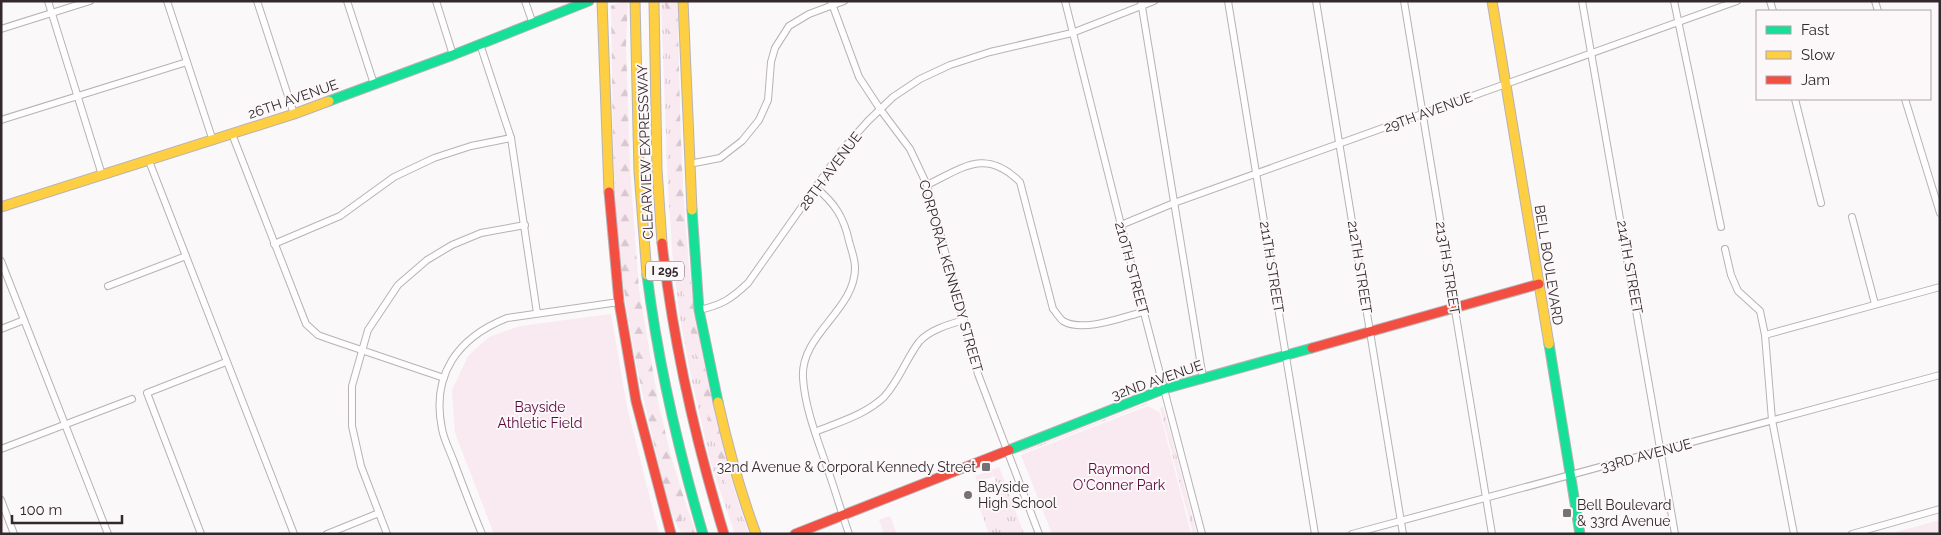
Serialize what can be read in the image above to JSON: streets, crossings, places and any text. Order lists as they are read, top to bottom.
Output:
{
  "streets": {
    "main road": [
      "26TH AVENUE",
      "CLEARVIEW EXPRESSWAY",
      "BELL BOULEVARD",
      "I 295",
      "32ND AVENUE"
    ],
    "street": [
      "29TH AVENUE",
      "28TH AVENUE",
      "211TH STREET",
      "212TH STREET",
      "214TH STREET",
      "210TH STREET",
      "213TH STREET",
      "CORPORAL KENNEDY STREET",
      "33RD AVENUE"
    ]
  },
  "crossings": [
    ["29TH AVENUE", "BELL BOULEVARD"],
    ["29TH AVENUE", "211TH STREET"],
    ["29TH AVENUE", "212TH STREET"],
    ["29TH AVENUE", "214TH STREET"],
    ["29TH AVENUE", "210TH STREET"],
    ["29TH AVENUE", "213TH STREET"],
    ["28TH AVENUE", "210TH STREET"],
    ["28TH AVENUE", "CORPORAL KENNEDY STREET"],
    ["BELL BOULEVARD", "32ND AVENUE"],
    ["BELL BOULEVARD", "33RD AVENUE"],
    ["211TH STREET", "32ND AVENUE"],
    ["212TH STREET", "32ND AVENUE"],
    ["212TH STREET", "33RD AVENUE"],
    ["214TH STREET", "33RD AVENUE"],
    ["210TH STREET", "32ND AVENUE"],
    ["213TH STREET", "32ND AVENUE"],
    ["213TH STREET", "33RD AVENUE"],
    ["CORPORAL KENNEDY STREET", "32ND AVENUE"]
  ],
  "parks": ["Bayside Athletic Field", "Raymond O'Conner Park"],
  "places": {
    "transit": ["32nd Avenue & Corporal Kennedy Street", "Bell Boulevard & 33rd Avenue"],
    "other": ["Bayside High School"]
  },
  "legend": ["Fast", "Slow", "Jam"],
  "scale_bar": "100 m"
}
